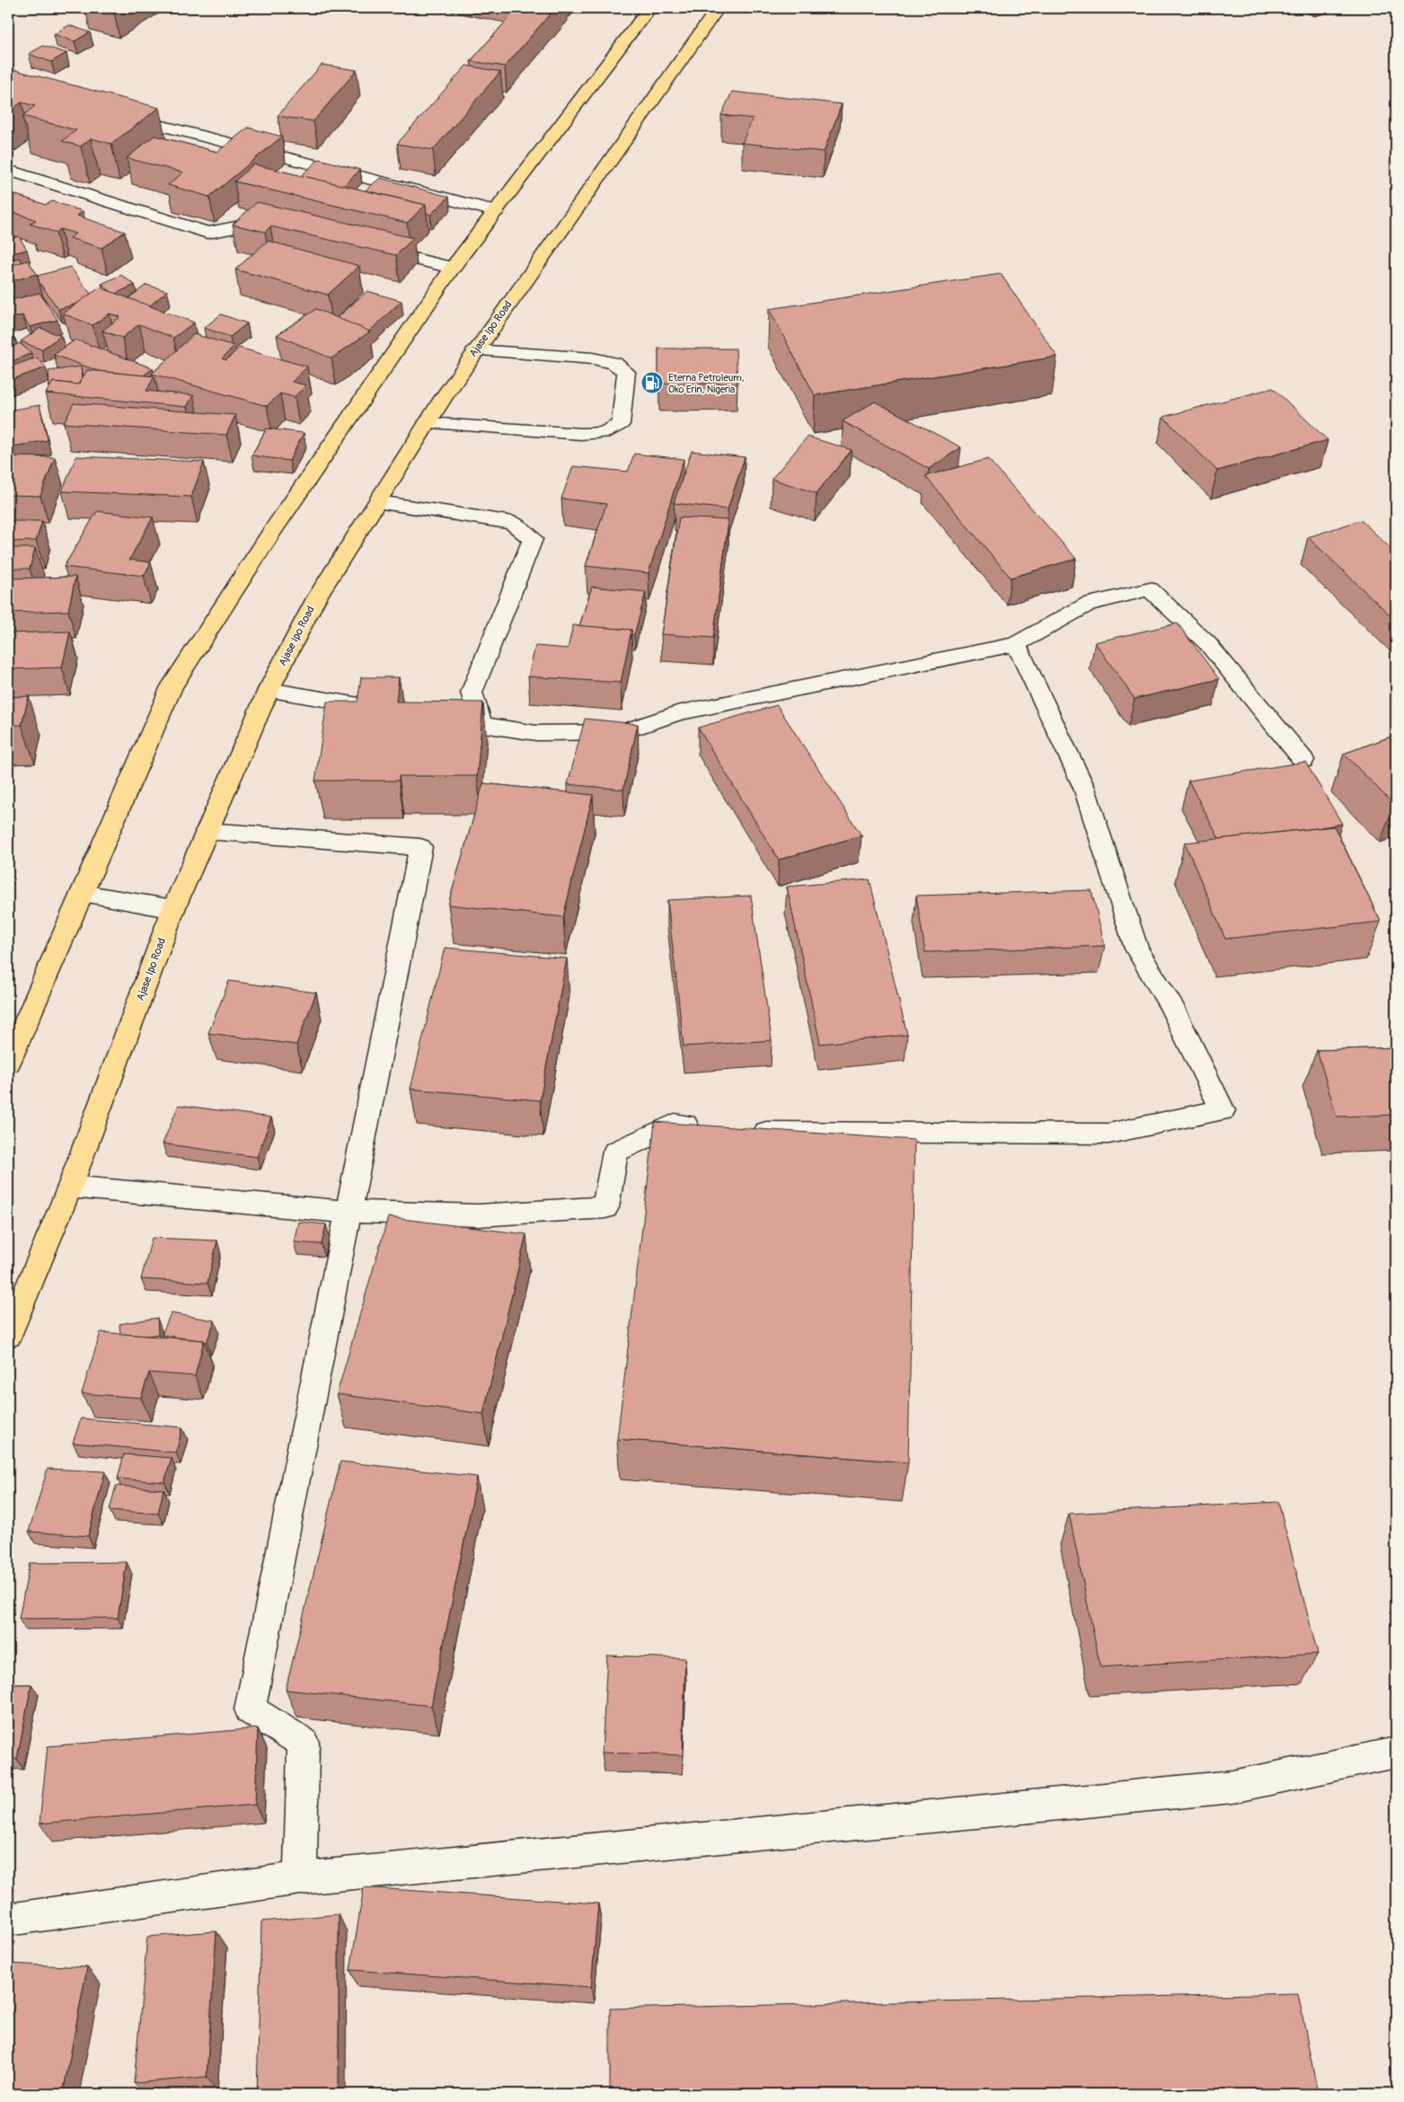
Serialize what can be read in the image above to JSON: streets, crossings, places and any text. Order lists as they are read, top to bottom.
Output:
{
  "streets": {
    "highway": ["Ajase Ipo Road"]
  },
  "places": {
    "fuel station": ["Eterna Petroleum, Oko Erin, Nigeria"]
  }
}
